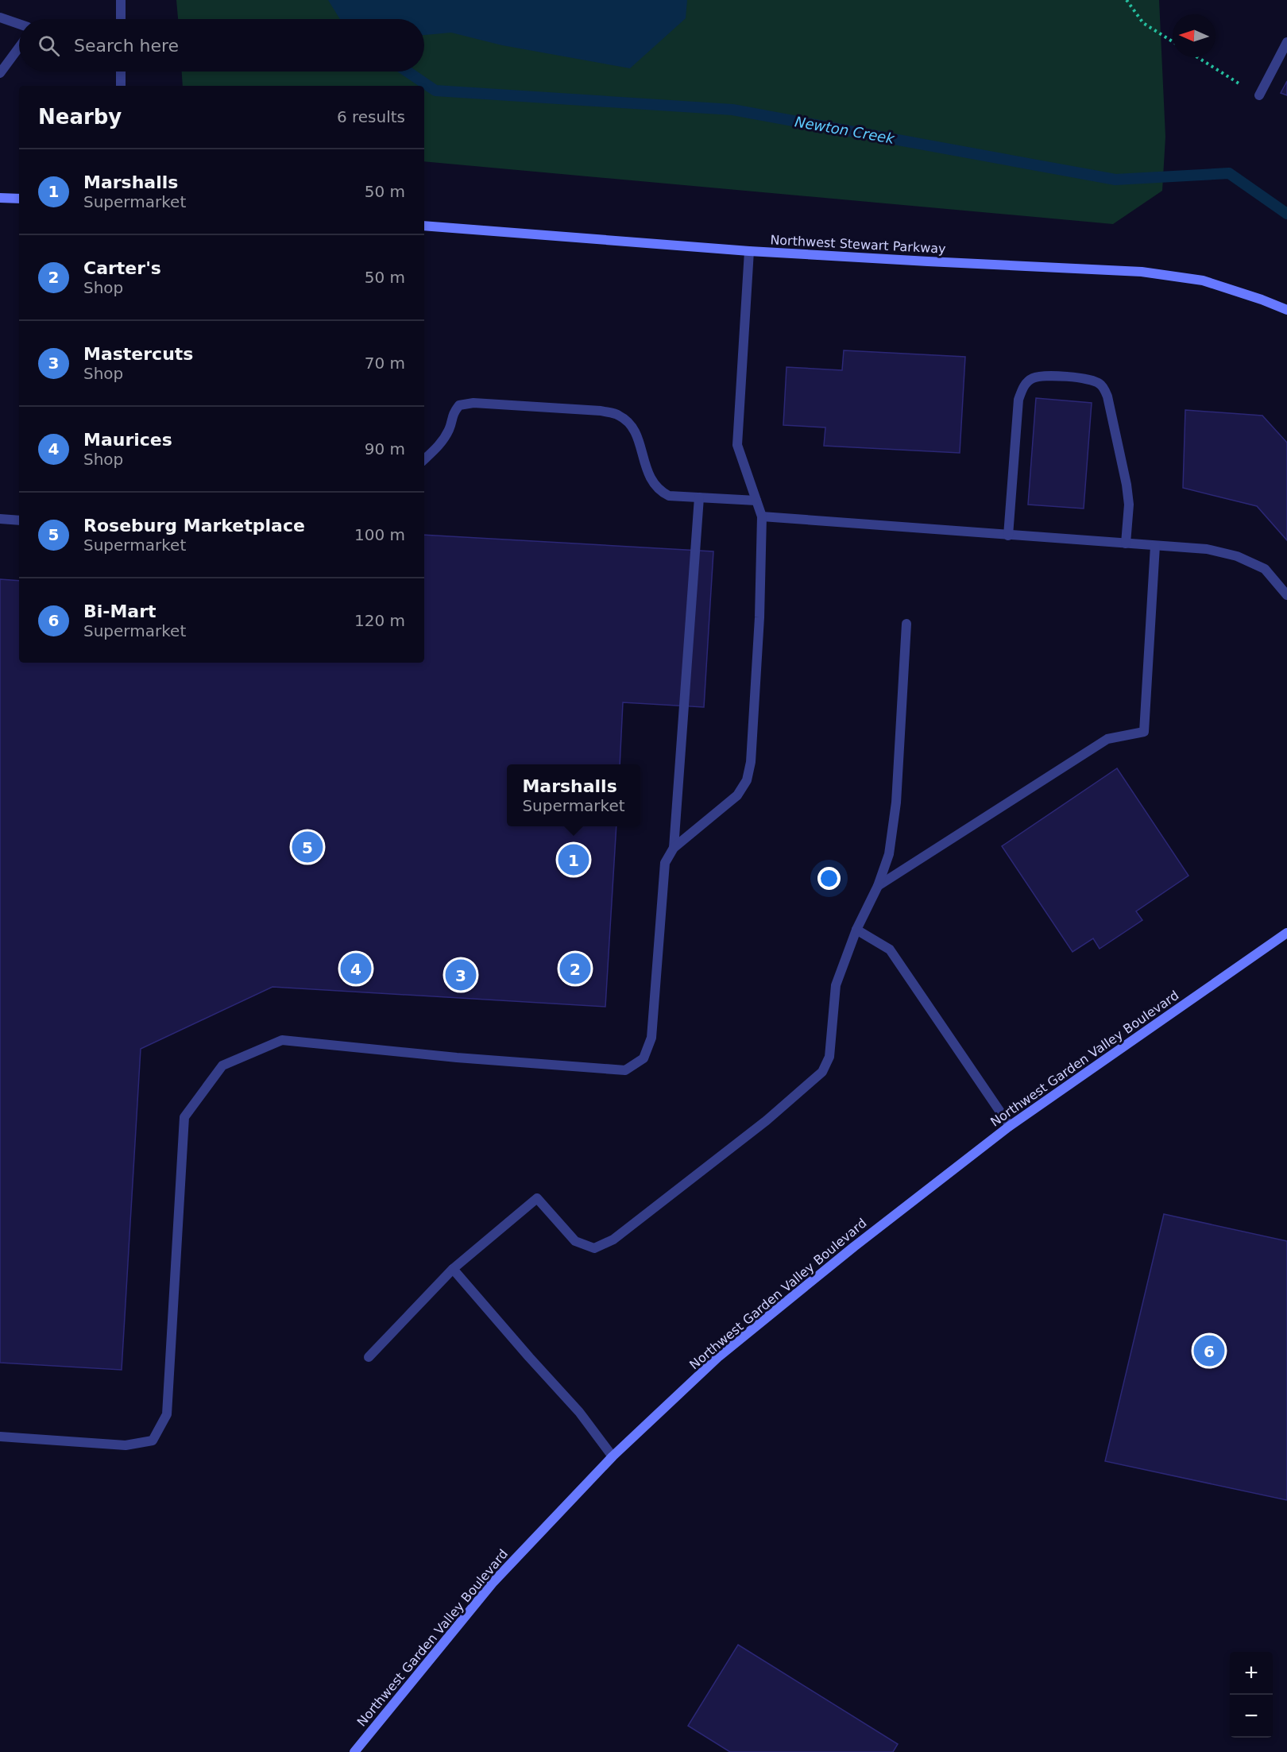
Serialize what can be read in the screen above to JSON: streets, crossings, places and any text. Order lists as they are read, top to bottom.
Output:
{
  "streets": {
    "main road": ["Northwest Stewart Parkway", "Northwest Garden Valley Boulevard"]
  },
  "water": ["Newton Creek"],
  "north": "left",
  "page": {
    "search": "Search here",
    "heading": ["Nearby", "6 results"],
    "list": [
      {
        "mark": "1",
        "name": "Marshalls",
        "note": "Supermarket",
        "value": "50 m"
      },
      {
        "mark": "2",
        "name": "Carter's",
        "note": "Shop",
        "value": "50 m"
      },
      {
        "mark": "3",
        "name": "Mastercuts",
        "note": "Shop",
        "value": "70 m"
      },
      {
        "mark": "4",
        "name": "Maurices",
        "note": "Shop",
        "value": "90 m"
      },
      {
        "mark": "5",
        "name": "Roseburg Marketplace",
        "note": "Supermarket",
        "value": "100 m"
      },
      {
        "mark": "6",
        "name": "Bi-Mart",
        "note": "Supermarket",
        "value": "120 m"
      }
    ],
    "popup": ["Marshalls", "Supermarket"],
    "pins": [
      "5",
      "1",
      "2",
      "4",
      "3",
      "6"
    ],
    "map_buttons": ["+", "−"]
  }
}
